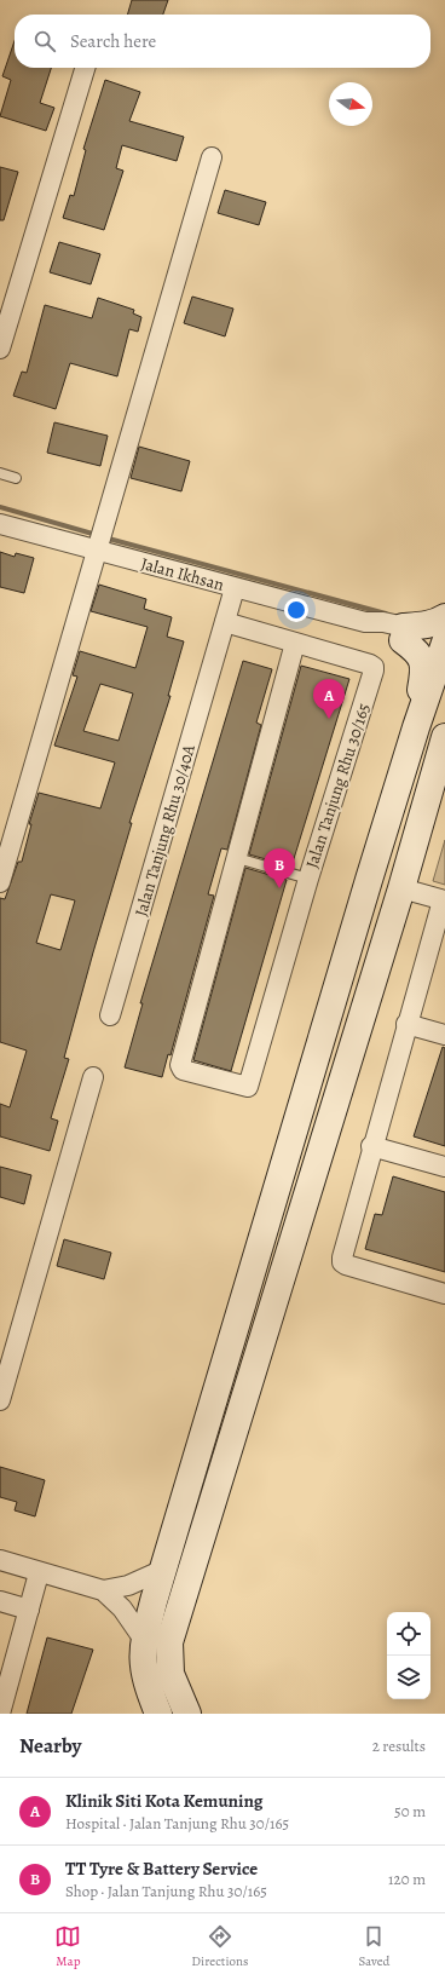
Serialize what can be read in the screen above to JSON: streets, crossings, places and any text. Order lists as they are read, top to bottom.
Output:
{
  "streets": {
    "street": ["Jalan Ikhsan", "Jalan Tanjung Rhu 30/165", "Jalan Tanjung Rhu 30/40A"]
  },
  "crossings": [
    ["Jalan Ikhsan", "Jalan Tanjung Rhu 30/40A"]
  ],
  "north": "right",
  "page": {
    "search": "Search here",
    "pins": ["A", "B"],
    "heading": ["Nearby", "2 results"],
    "list": [
      {
        "mark": "A",
        "name": "Klinik Siti Kota Kemuning",
        "note": "Hospital · Jalan Tanjung Rhu 30/165",
        "value": "50 m"
      },
      {
        "mark": "B",
        "name": "TT Tyre & Battery Service",
        "note": "Shop · Jalan Tanjung Rhu 30/165",
        "value": "120 m"
      }
    ],
    "nav": ["Map", "Directions", "Saved"]
  }
}
